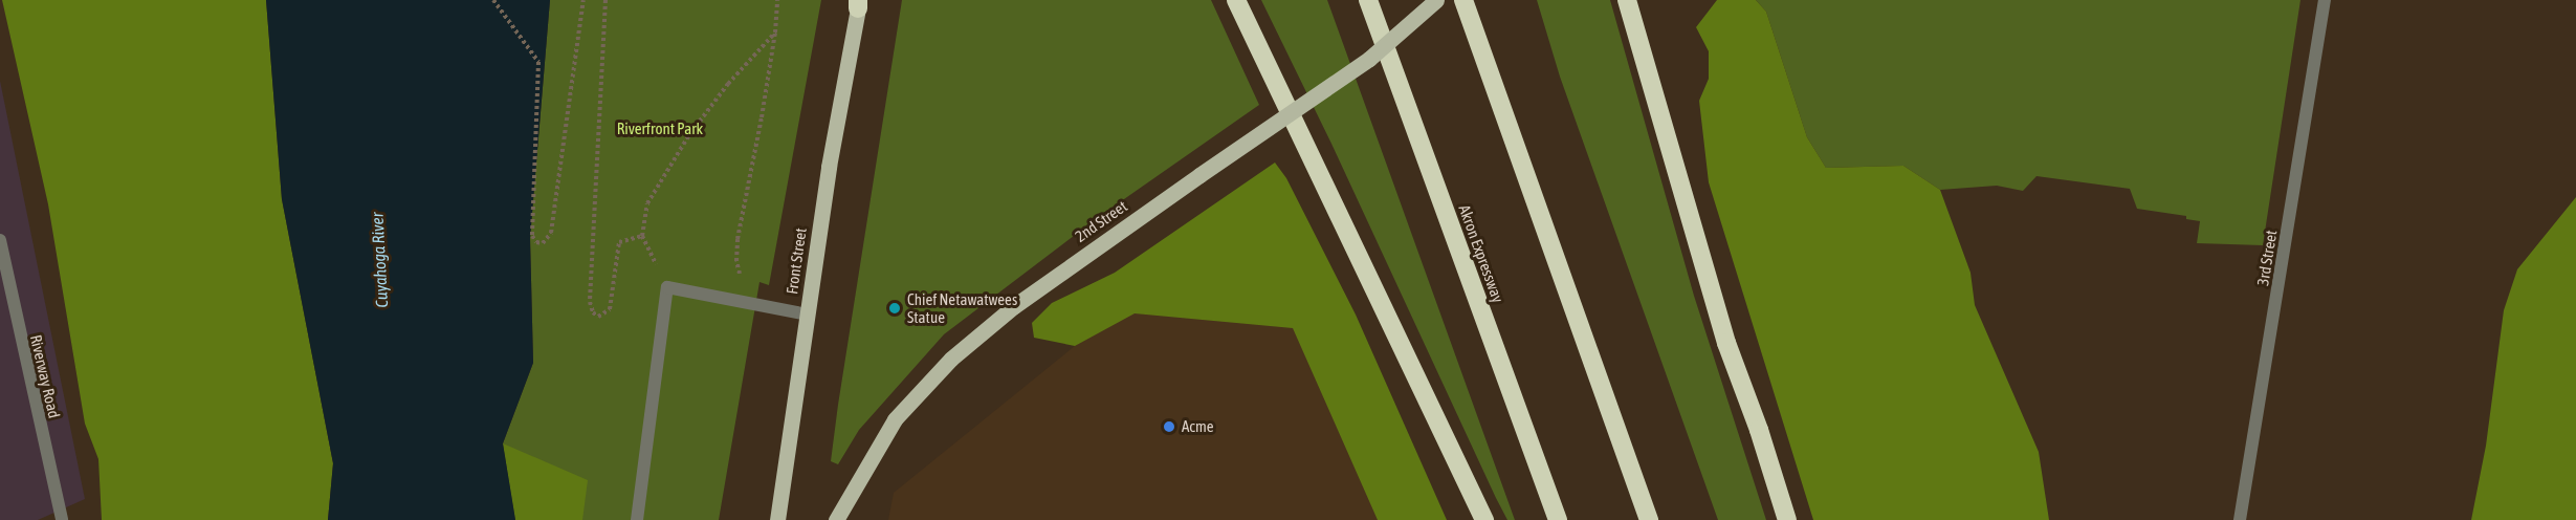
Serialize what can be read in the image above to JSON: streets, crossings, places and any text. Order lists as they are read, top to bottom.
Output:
{
  "streets": {
    "highway": ["Akron Expressway"],
    "main road": ["2nd Street", "Front Street"],
    "street": ["3rd Street", "Riverway Road"]
  },
  "water": ["Cuyahoga River"],
  "parks": ["Riverfront Park"],
  "places": ["Chief Netawatwees Statue", "Acme"]
}
